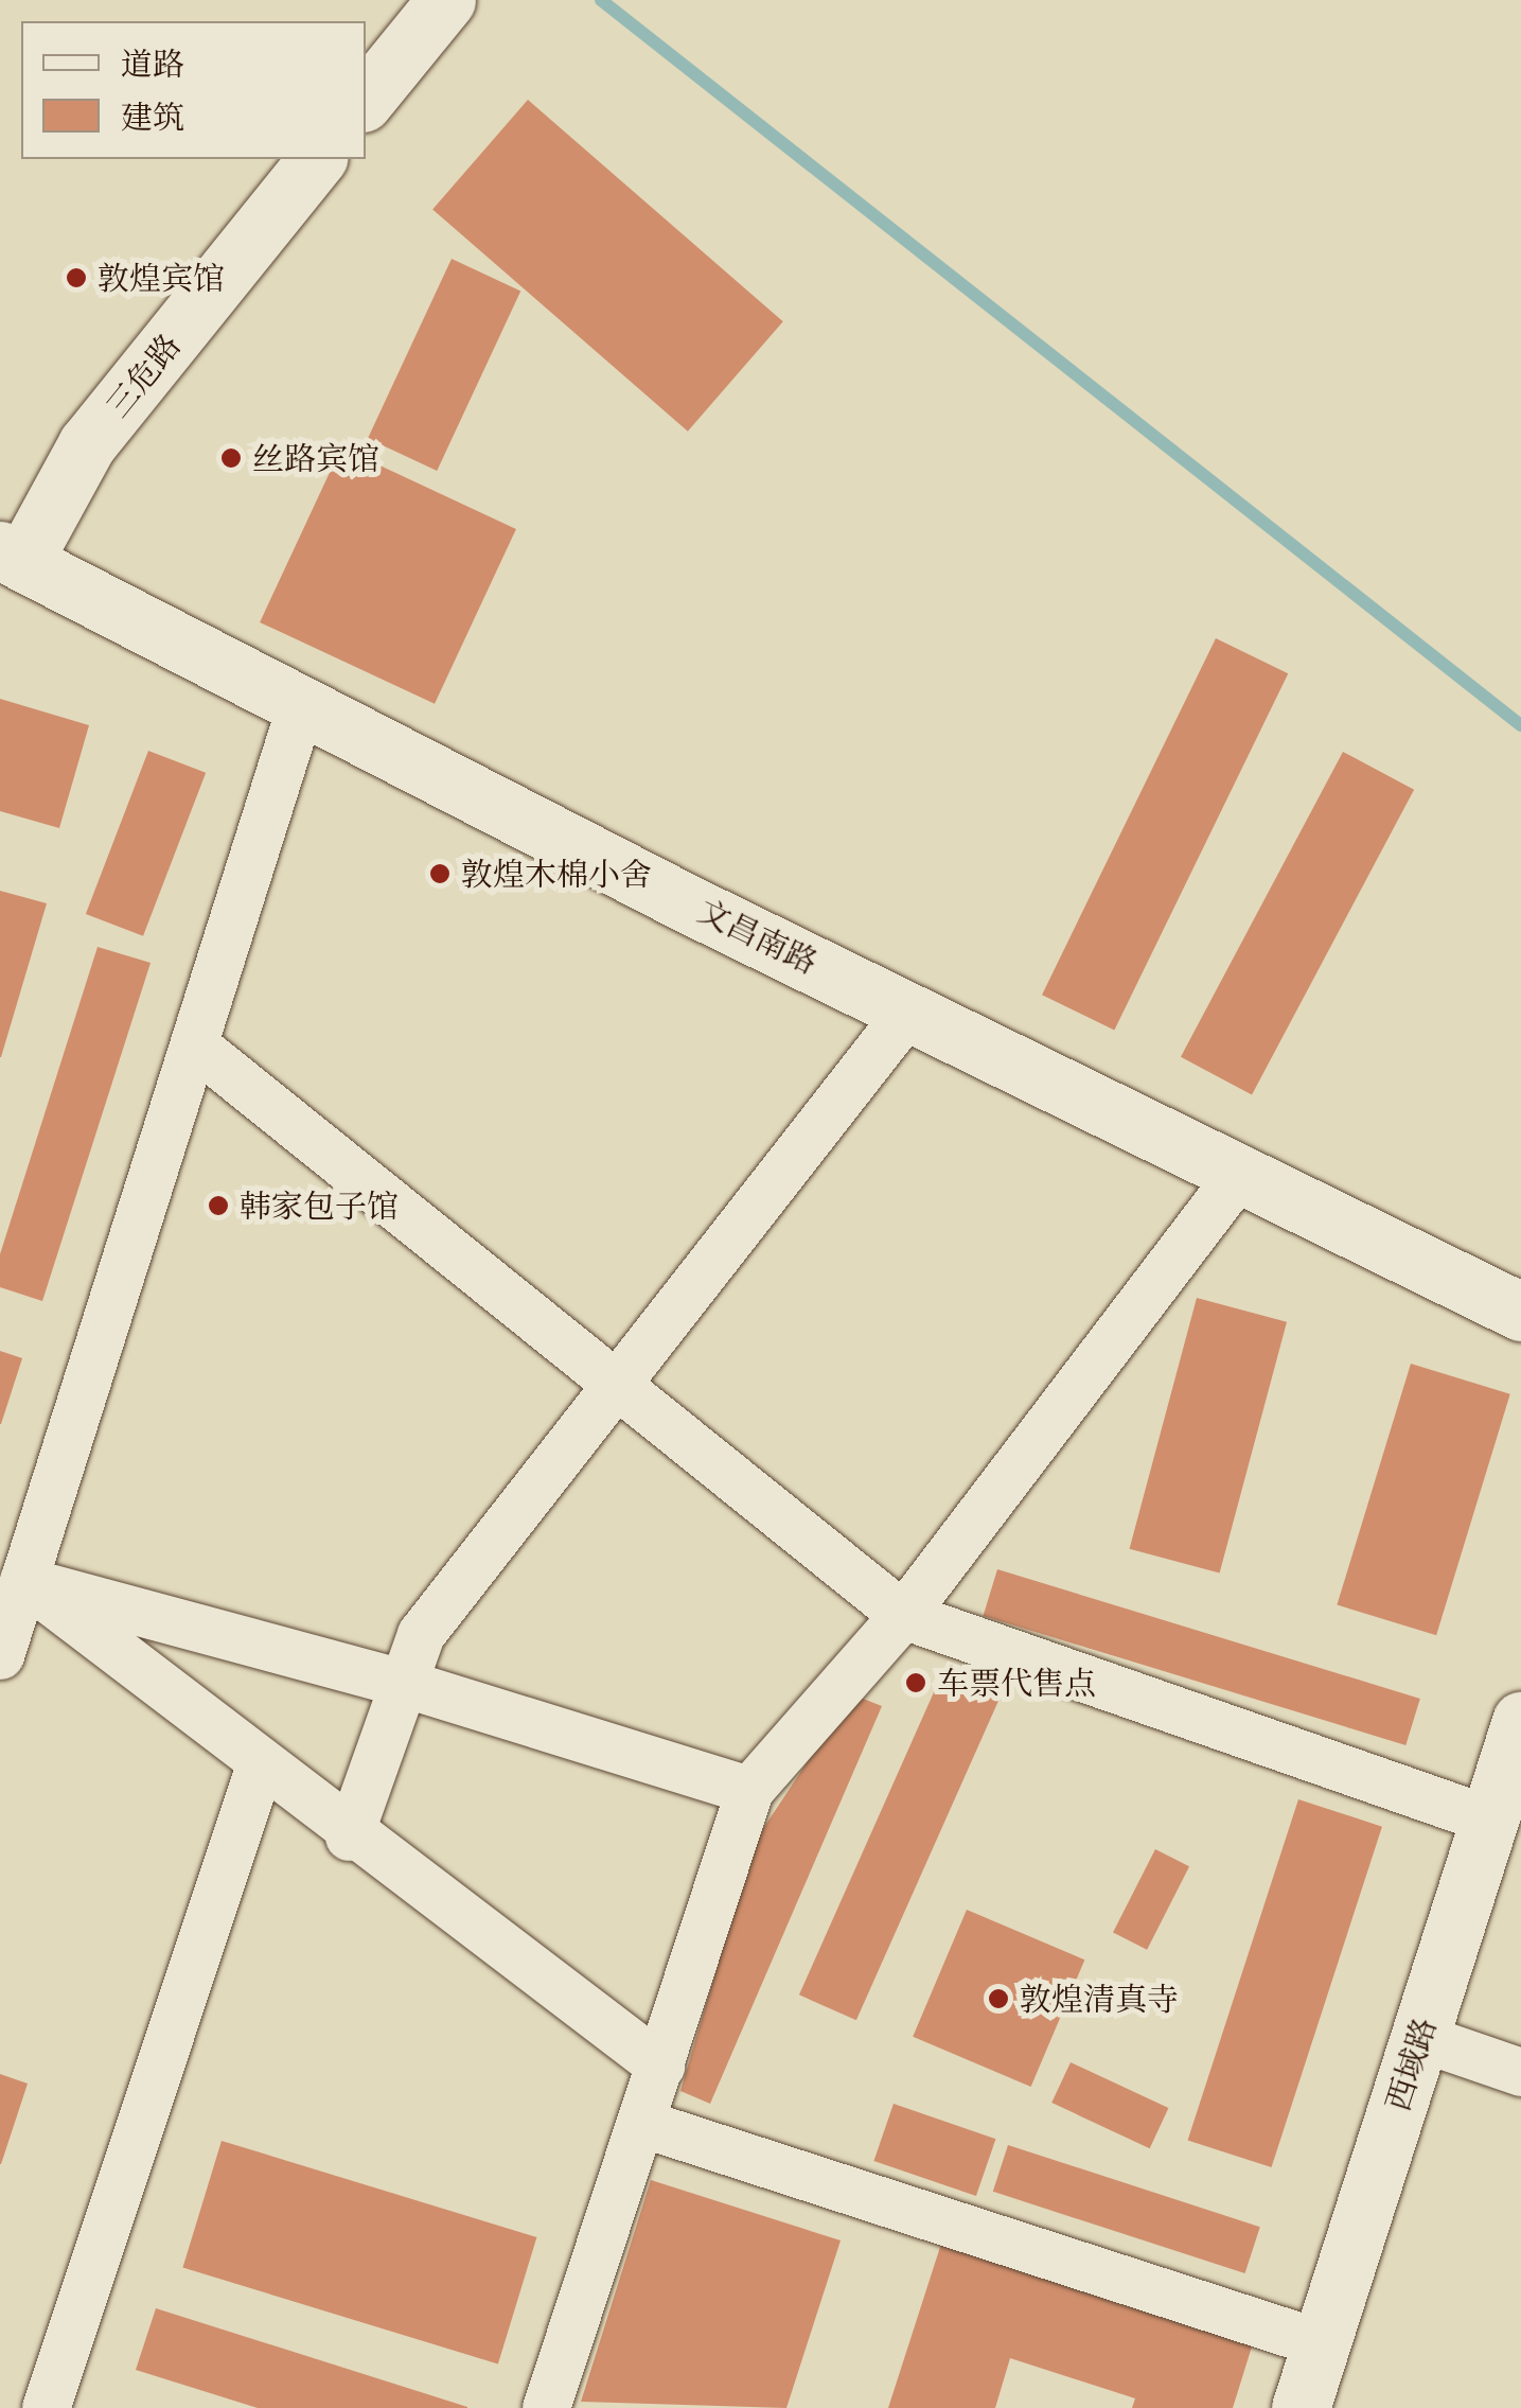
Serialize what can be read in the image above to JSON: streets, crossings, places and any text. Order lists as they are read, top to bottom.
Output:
{
  "streets": {
    "street": ["三危路", "文昌南路", "西域路"]
  },
  "crossings": [
    ["三危路", "文昌南路"]
  ],
  "places": [
    "敦煌宾馆",
    "丝路宾馆",
    "敦煌木棉小舍",
    "韩家包子馆",
    "车票代售点",
    "敦煌清真寺"
  ],
  "legend": ["道路", "建筑"]
}
